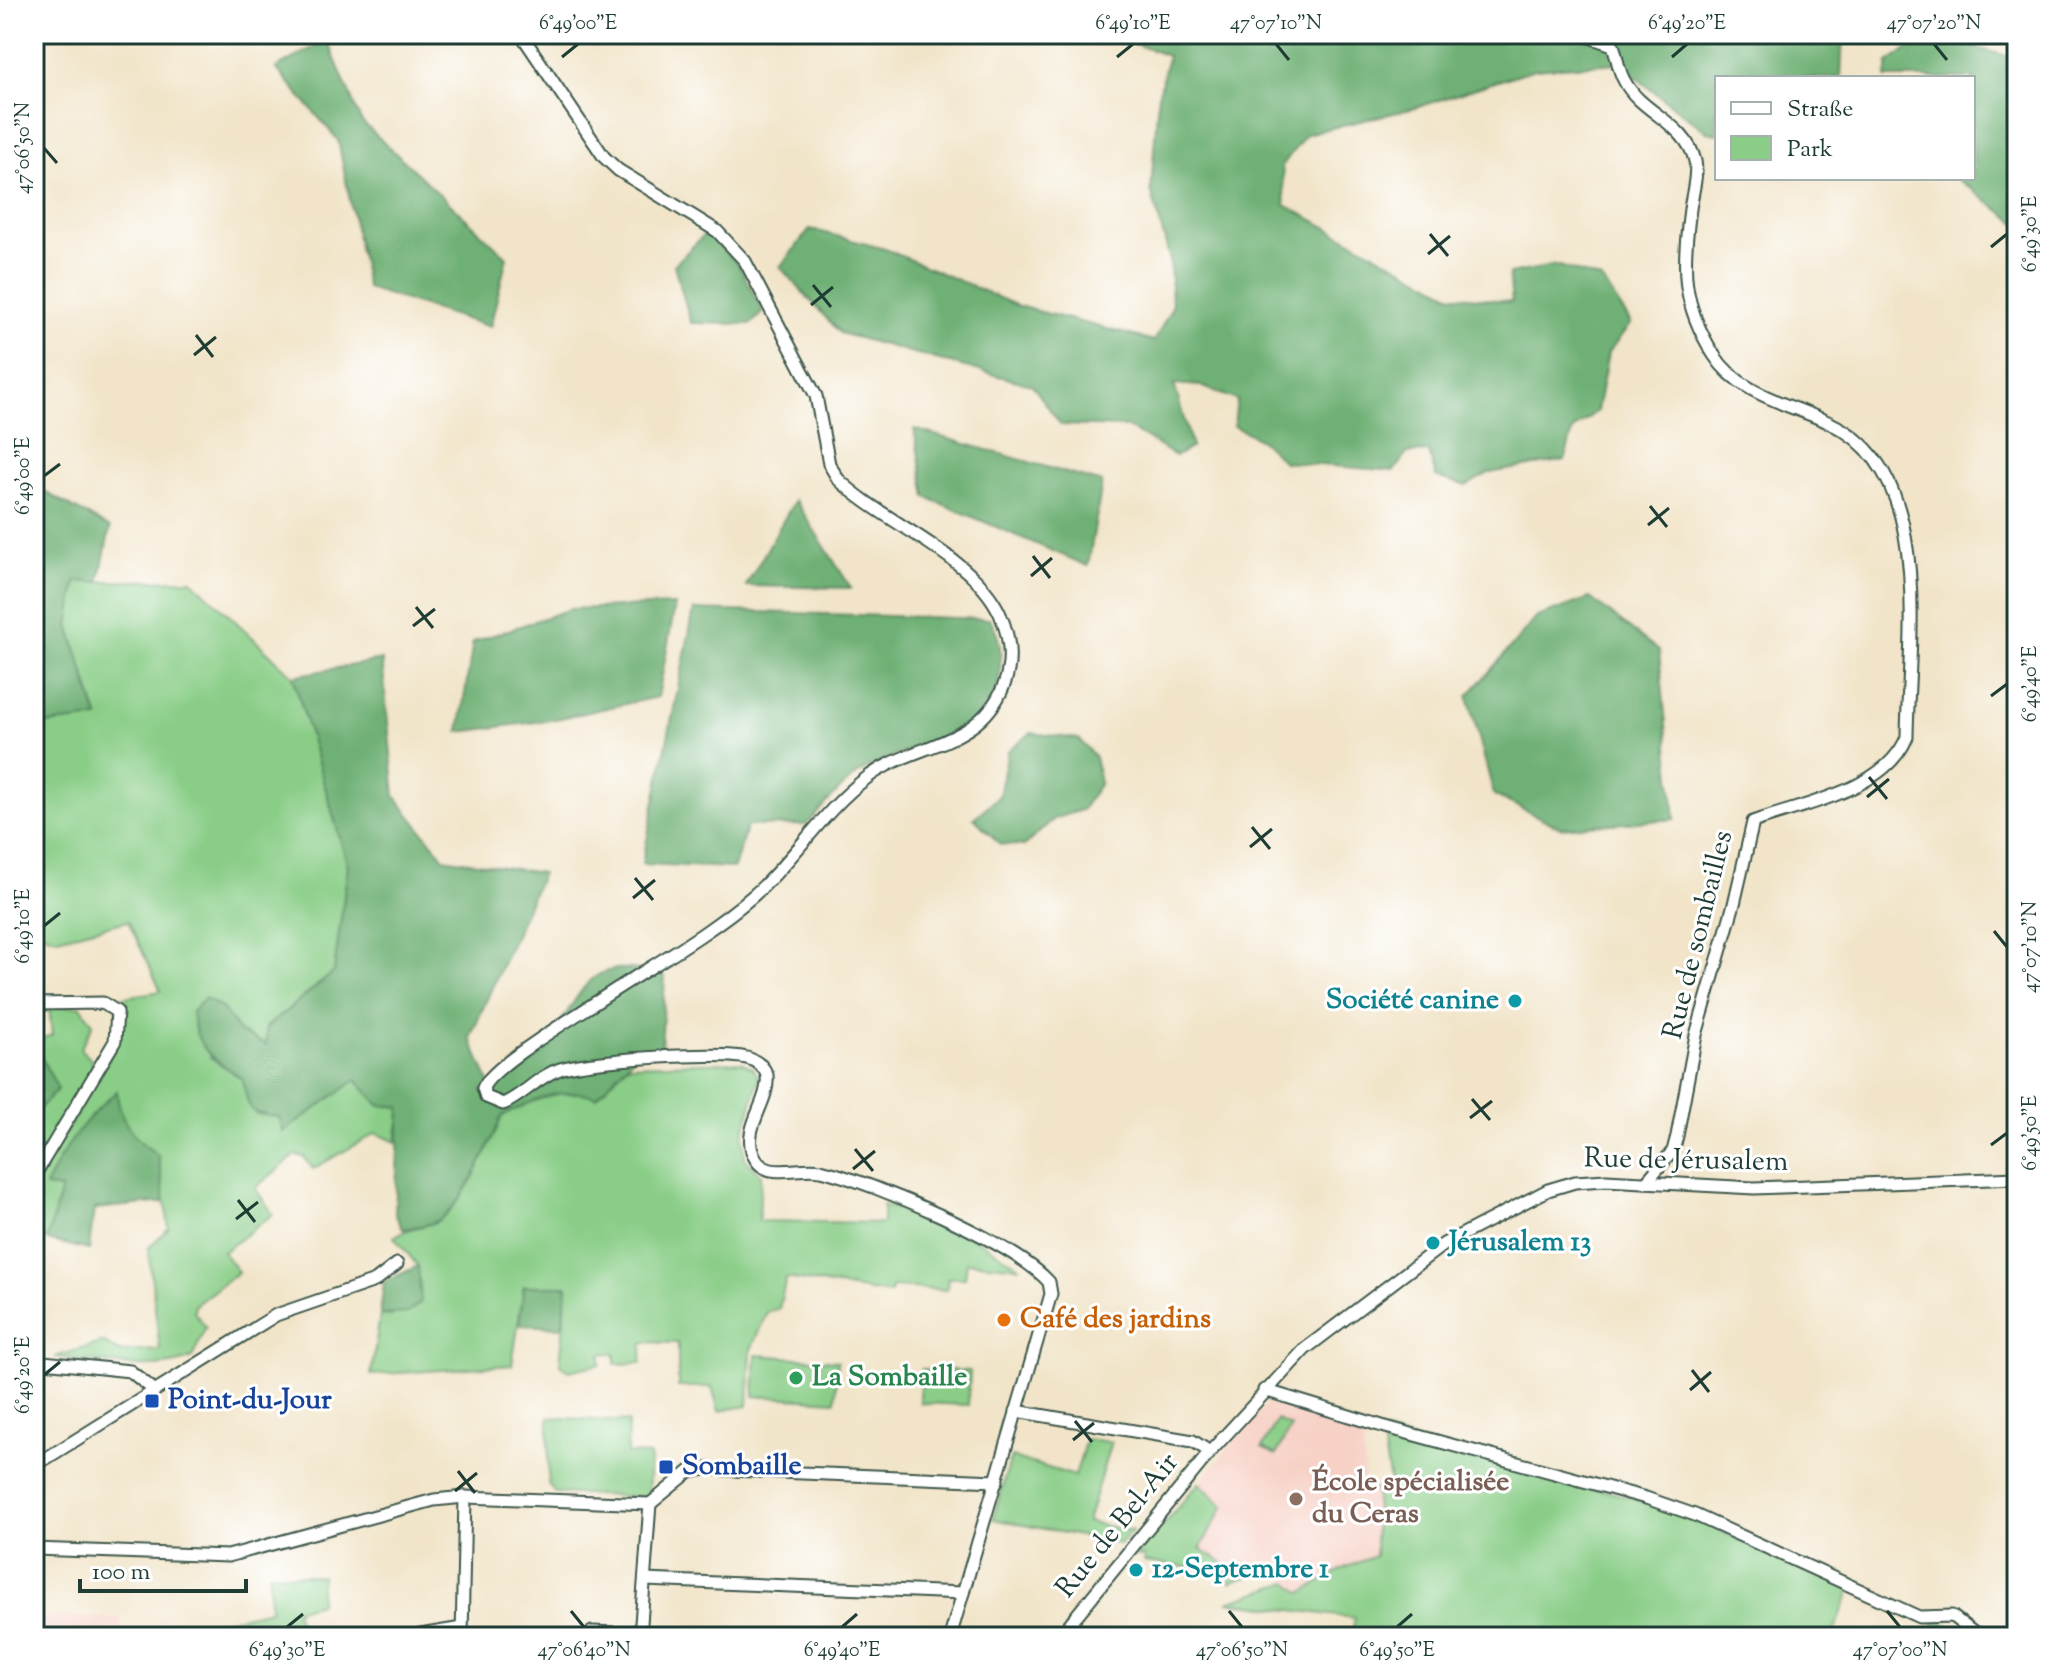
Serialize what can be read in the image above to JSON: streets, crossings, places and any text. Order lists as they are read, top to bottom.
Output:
{
  "streets": {
    "street": ["Rue de sombailles", "Rue de Jérusalem", "Rue de Bel-Air"]
  },
  "crossings": [
    ["Rue de sombailles", "Rue de Jérusalem"],
    ["Rue de Jérusalem", "Rue de Bel-Air"]
  ],
  "places": {
    "other": [
      "Société canine",
      "Jérusalem 13",
      "Café des jardins",
      "La Sombaille",
      "École spécialisée du Ceras",
      "12-Septembre 1"
    ],
    "transit": ["Point-du-Jour", "Sombaille"]
  },
  "legend": ["Straße", "Park"],
  "scale_bar": "100 m",
  "coordinates": [
    "6°49'00\"E",
    "6°49'10\"E",
    "47°07'10\"N",
    "6°49'20\"E",
    "47°07'20\"N",
    "47°06'50\"N",
    "6°49'30\"E",
    "6°49'40\"E",
    "6°49'50\"E",
    "47°06'40\"N",
    "47°07'00\"N"
  ]
}
